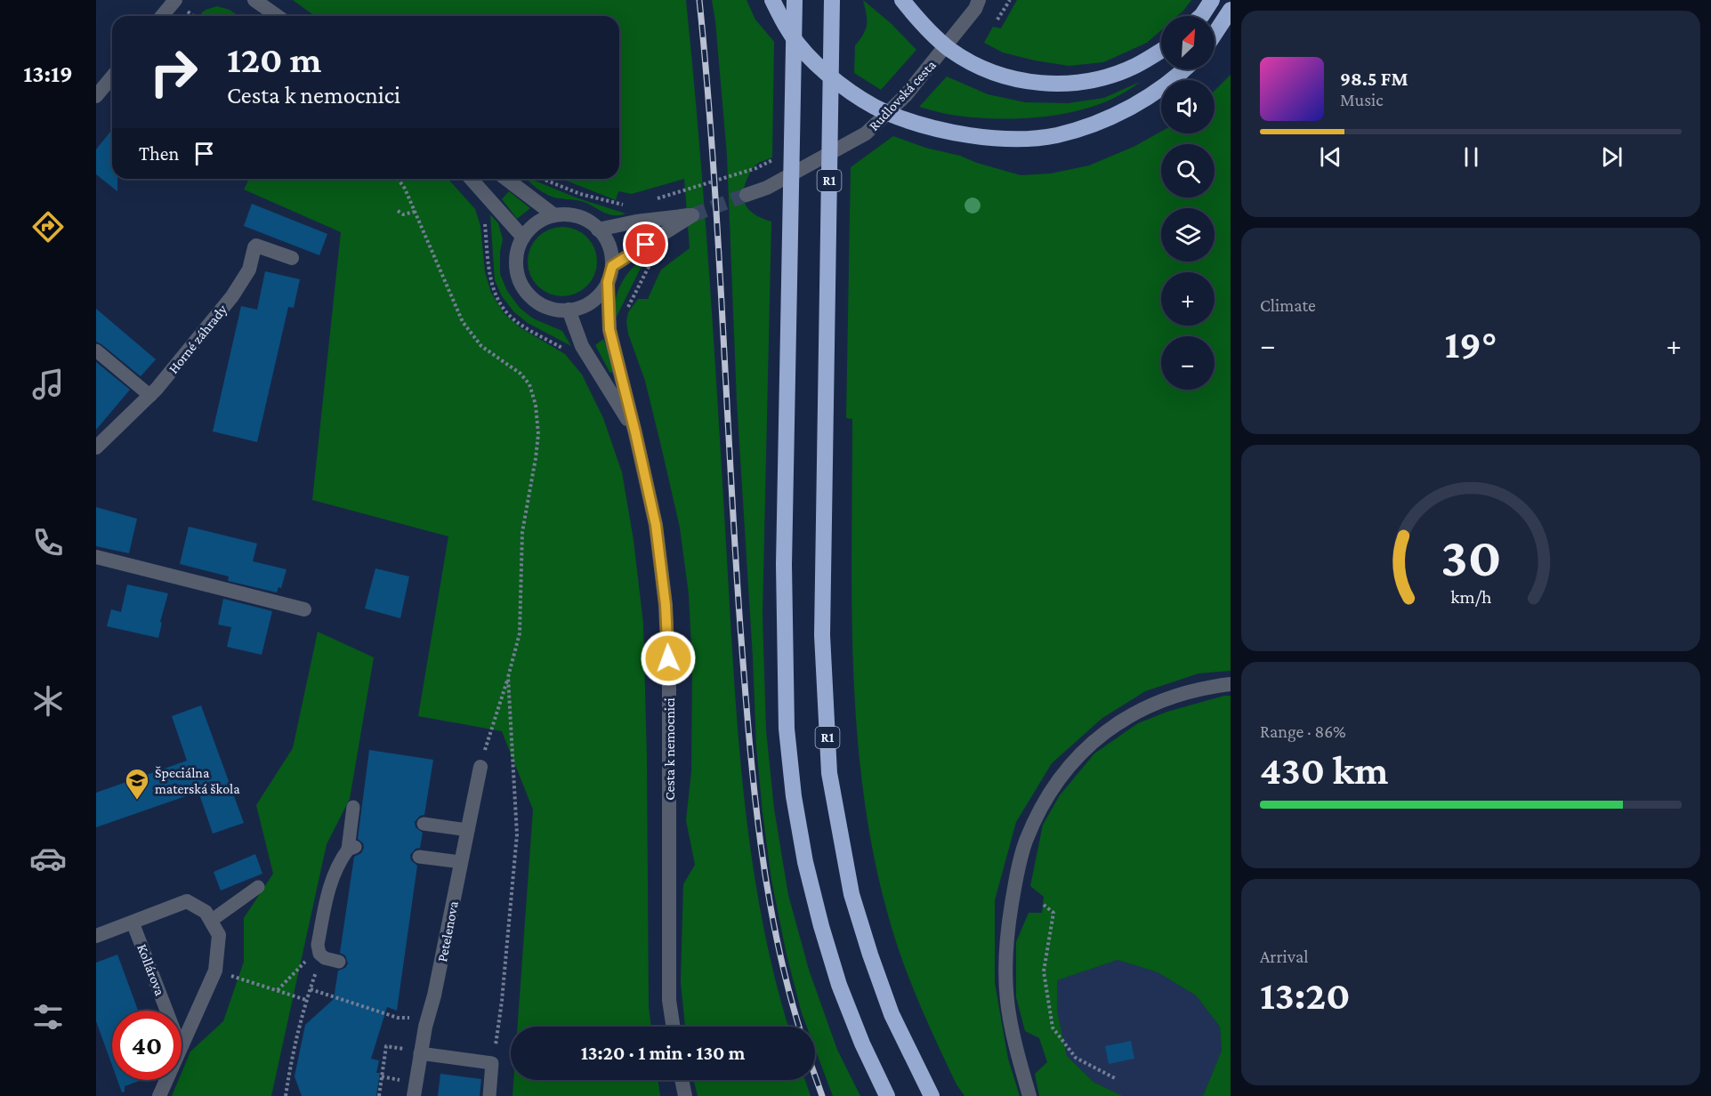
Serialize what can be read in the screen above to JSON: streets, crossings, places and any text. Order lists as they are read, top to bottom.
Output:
{
  "streets": {
    "highway": ["R1"],
    "street": [
      "Rudlovská cesta",
      "Horné záhrady",
      "Cesta k nemocnici",
      "Petelenova"
    ],
    "lane": ["Kollárova"]
  },
  "places": {
    "school or university": ["Špeciálna materská škola"]
  },
  "north": "top right",
  "page": {
    "tabs": "13:19",
    "map_buttons": ["+", "−"],
    "turn": ["120 m", "Cesta k nemocnici"],
    "song": ["98.5 FM", "Music"],
    "then": "Then",
    "tile": [
      "Climate",
      ["Range · 86%", "430 km"],
      ["Arrival", "13:20"]
    ],
    "heat": ["−", "19°", "+"],
    "limit": "40",
    "trip": "13:20 · 1 min · 130 m",
    "gauge": ["30", "km/h"]
  }
}
